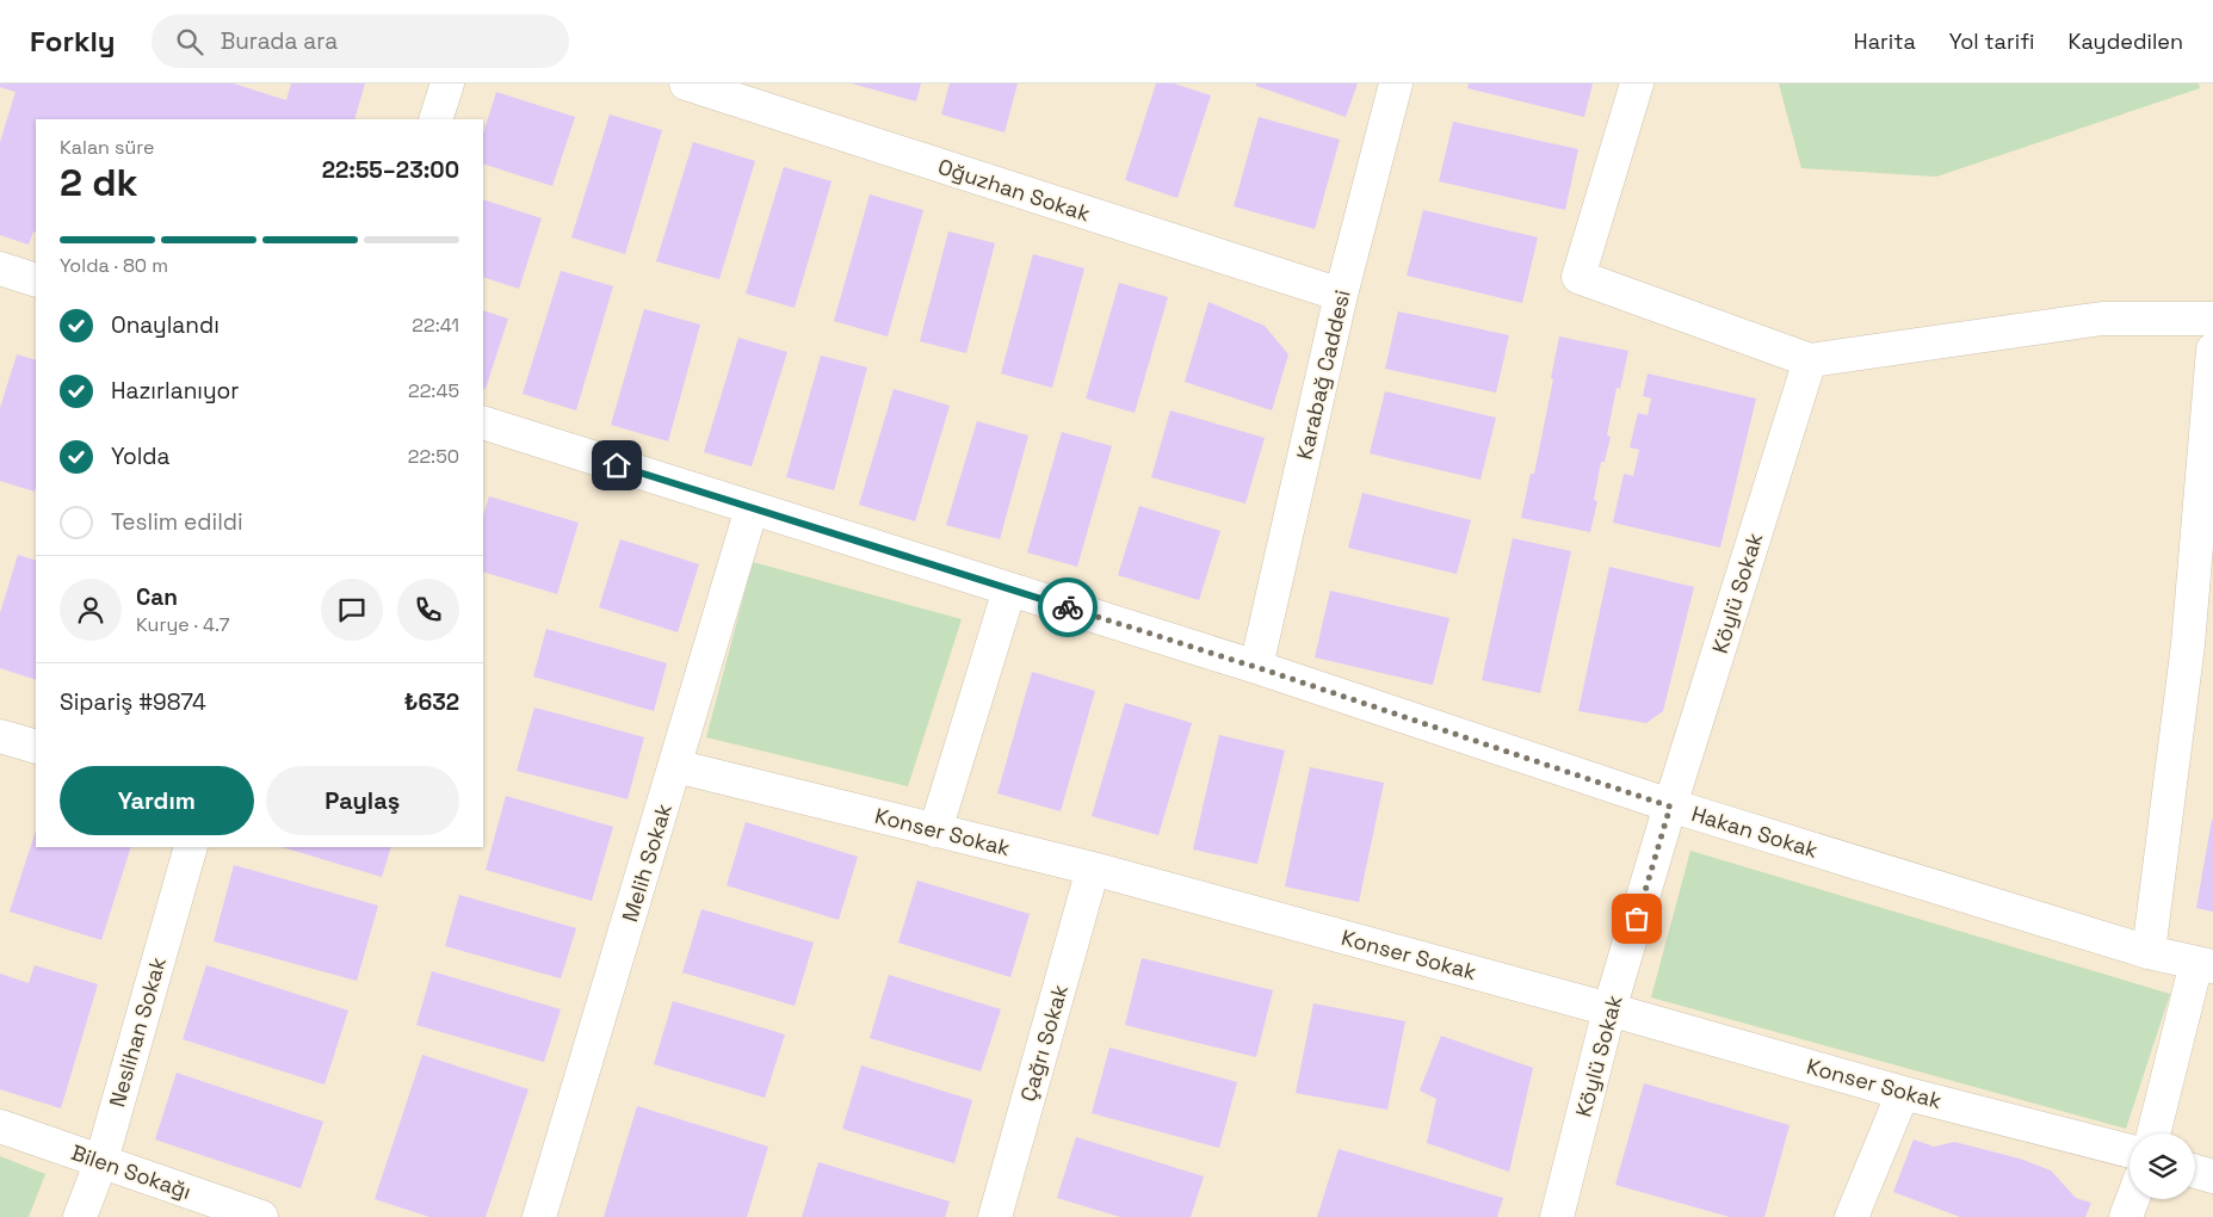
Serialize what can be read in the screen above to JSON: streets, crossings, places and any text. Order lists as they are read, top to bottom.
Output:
{
  "streets": {
    "street": [
      "Oğuzhan Sokak",
      "Karabağ Caddesi",
      "Köylü Sokak",
      "Konser Sokak",
      "Hakan Sokak",
      "Melih Sokak",
      "Neslihan Sokak",
      "Çağrı Sokak",
      "Bilen Sokağı"
    ]
  },
  "crossings": [
    ["Oğuzhan Sokak", "Karabağ Caddesi"],
    ["Karabağ Caddesi", "Hakan Sokak"],
    ["Köylü Sokak", "Konser Sokak"],
    ["Köylü Sokak", "Hakan Sokak"],
    ["Konser Sokak", "Melih Sokak"],
    ["Konser Sokak", "Çağrı Sokak"],
    ["Hakan Sokak", "Melih Sokak"],
    ["Neslihan Sokak", "Bilen Sokağı"]
  ],
  "page": {
    "header": "Forkly",
    "search": "Burada ara",
    "nav": ["Harita", "Yol tarifi", "Kaydedilen"],
    "heading": ["2 dk", "Kalan süre", "22:55–23:00"],
    "panel": [
      "Can",
      "Kurye · 4.7",
      "Sipariş #9874",
      "₺632"
    ],
    "bar": "Yolda · 80 m",
    "list": [
      ["Onaylandı", "22:41"],
      ["Hazırlanıyor", "22:45"],
      ["Yolda", "22:50"],
      "Teslim edildi"
    ],
    "buttons": ["Yardım", "Paylaş"]
  }
}
